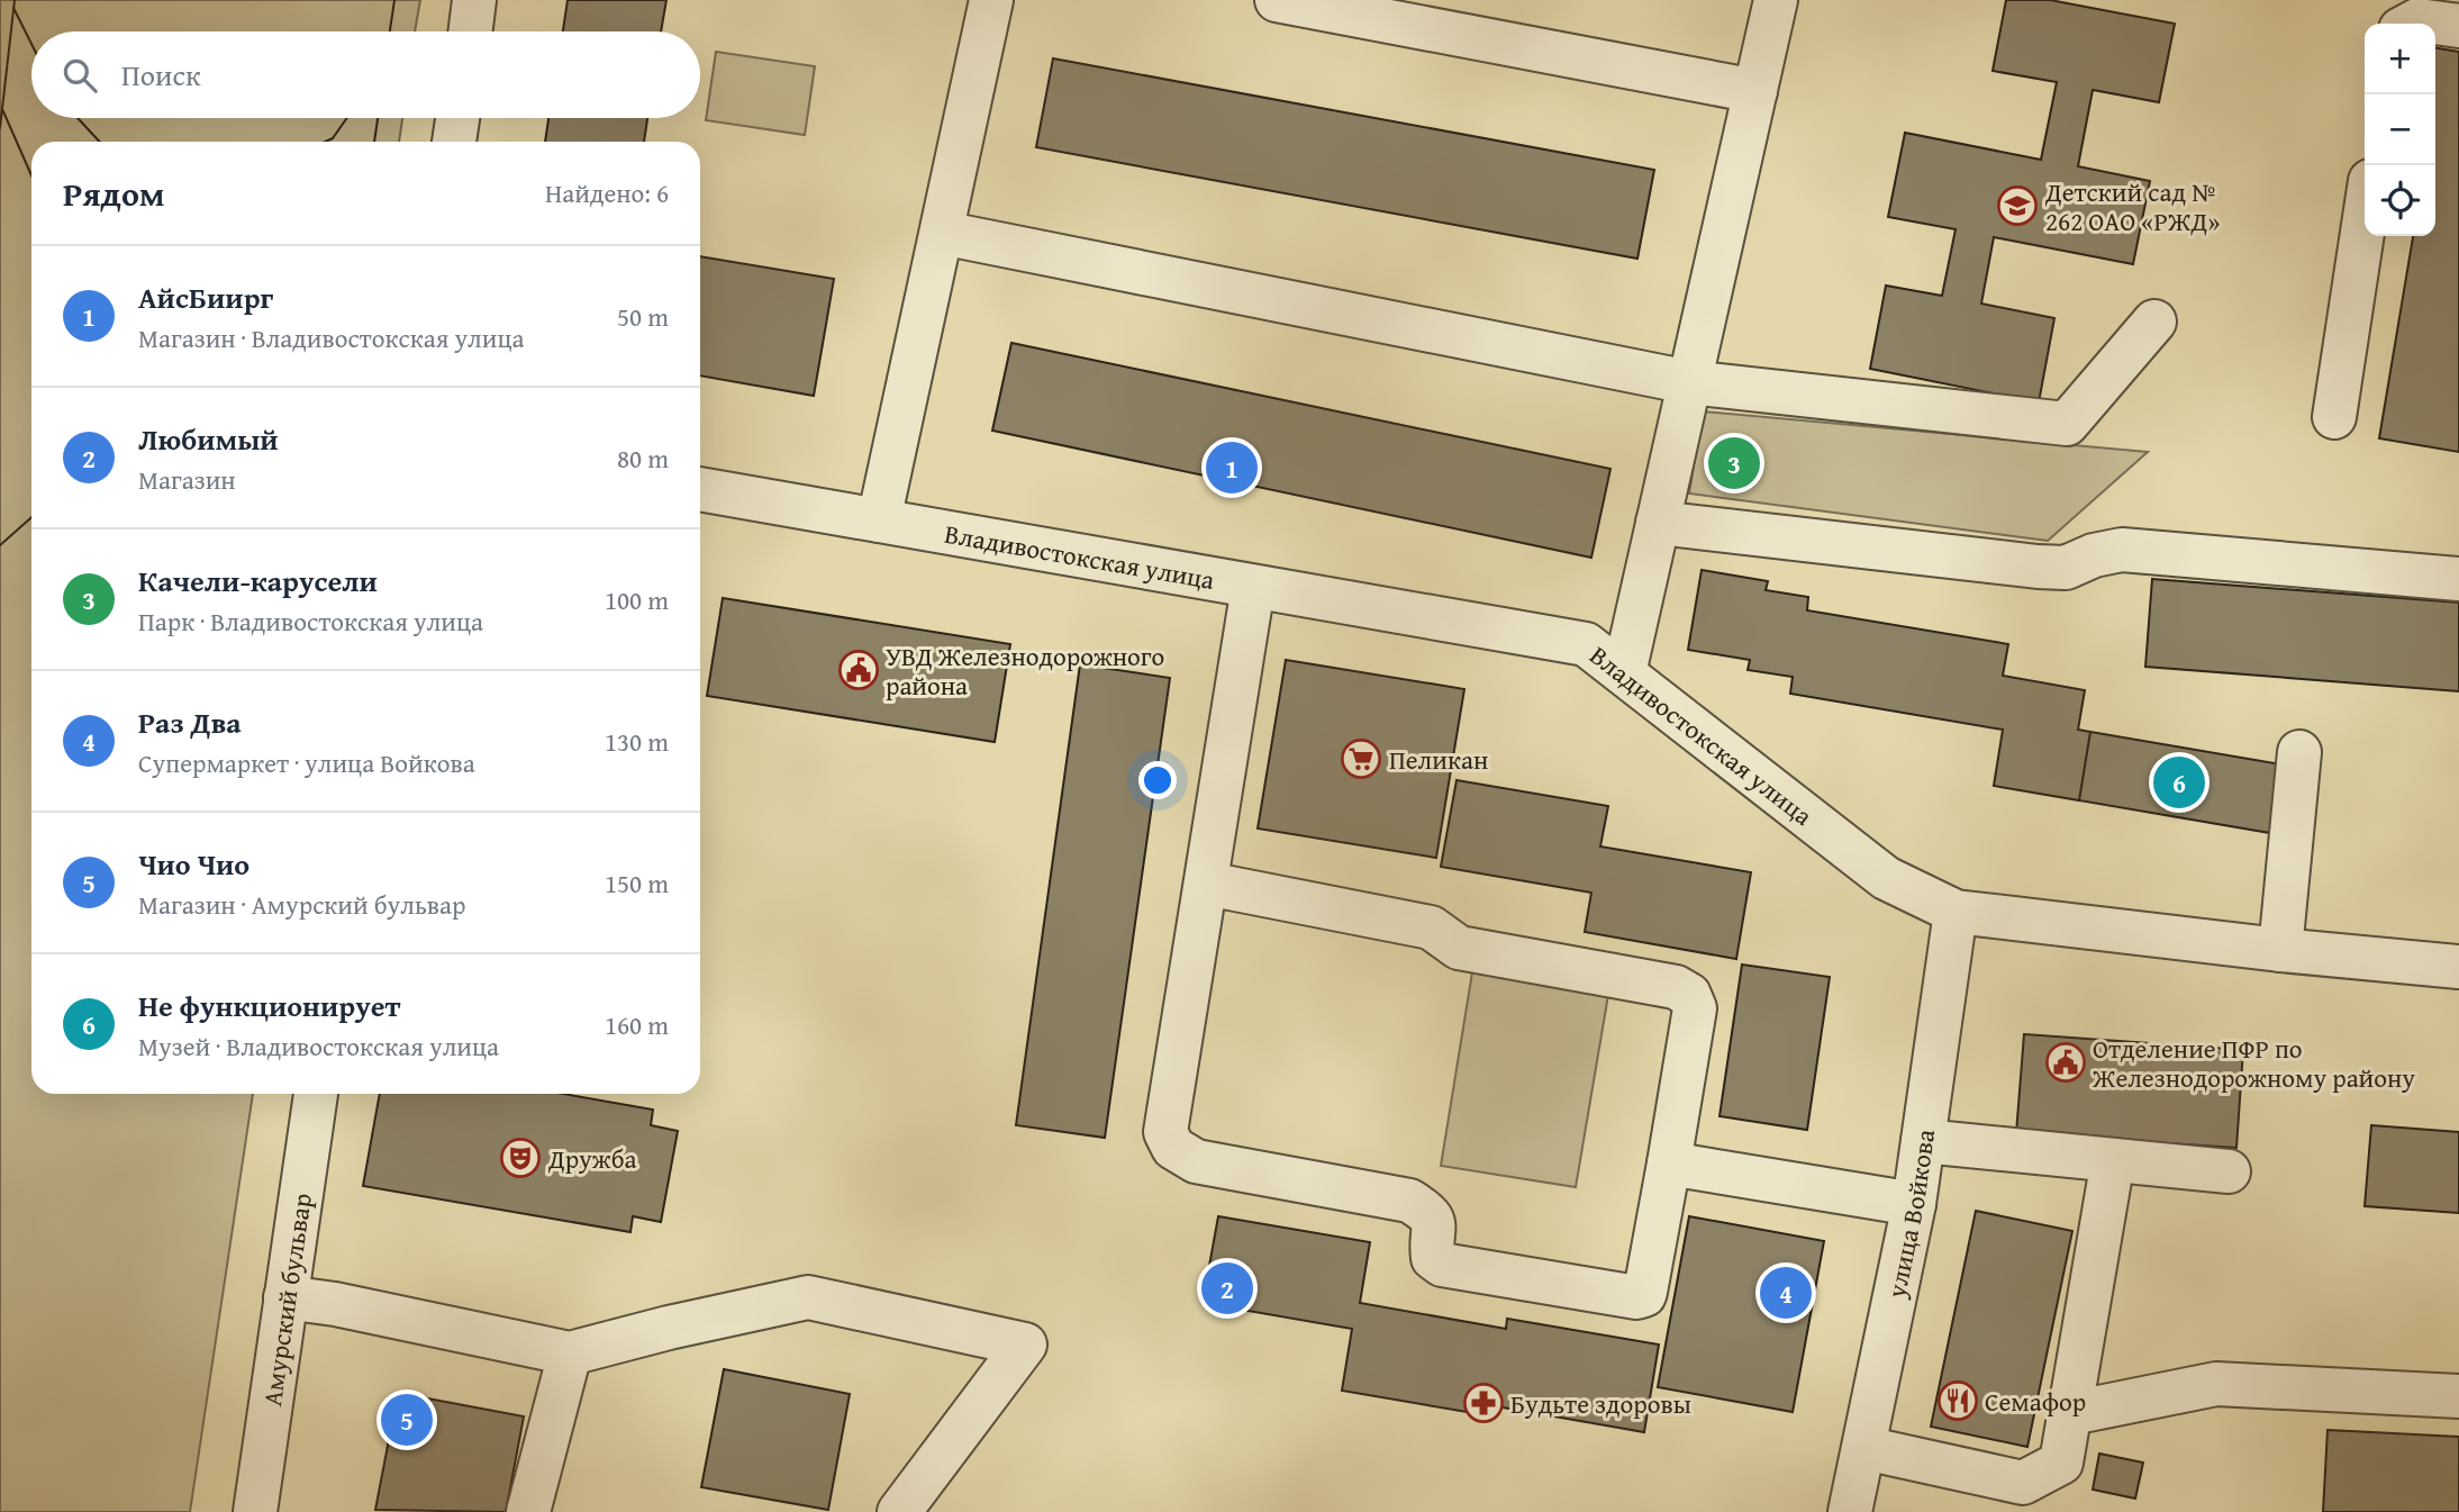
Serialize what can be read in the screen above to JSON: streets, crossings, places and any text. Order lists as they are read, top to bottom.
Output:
{
  "streets": {
    "street": ["Владивостокская улица", "улица Войкова", "Амурский бульвар"]
  },
  "crossings": [
    ["Владивостокская улица", "улица Войкова"]
  ],
  "places": {
    "school or university": ["Детский сад № 262 ОАО «РЖД»"],
    "public building": ["УВД Железнодорожного района", "Отделение ПФР по Железнодорожному району"],
    "supermarket": ["Пеликан"],
    "theatre": ["Дружба"],
    "restaurant": ["Семафор"],
    "pharmacy": ["Будьте здоровы"]
  },
  "page": {
    "map_buttons": ["+", "−"],
    "search": "Поиск",
    "heading": ["Рядом", "Найдено: 6"],
    "list": [
      {
        "mark": "1",
        "name": "АйсБиирг",
        "note": "Магазин · Владивостокская улица",
        "value": "50 m"
      },
      {
        "mark": "2",
        "name": "Любимый",
        "note": "Магазин",
        "value": "80 m"
      },
      {
        "mark": "3",
        "name": "Качели-карусели",
        "note": "Парк · Владивостокская улица",
        "value": "100 m"
      },
      {
        "mark": "4",
        "name": "Раз Два",
        "note": "Супермаркет · улица Войкова",
        "value": "130 m"
      },
      {
        "mark": "5",
        "name": "Чио Чио",
        "note": "Магазин · Амурский бульвар",
        "value": "150 m"
      },
      {
        "mark": "6",
        "name": "Не функционирует",
        "note": "Музей · Владивостокская улица",
        "value": "160 m"
      }
    ],
    "pins": [
      "3",
      "1",
      "6",
      "2",
      "4",
      "5"
    ]
  }
}
